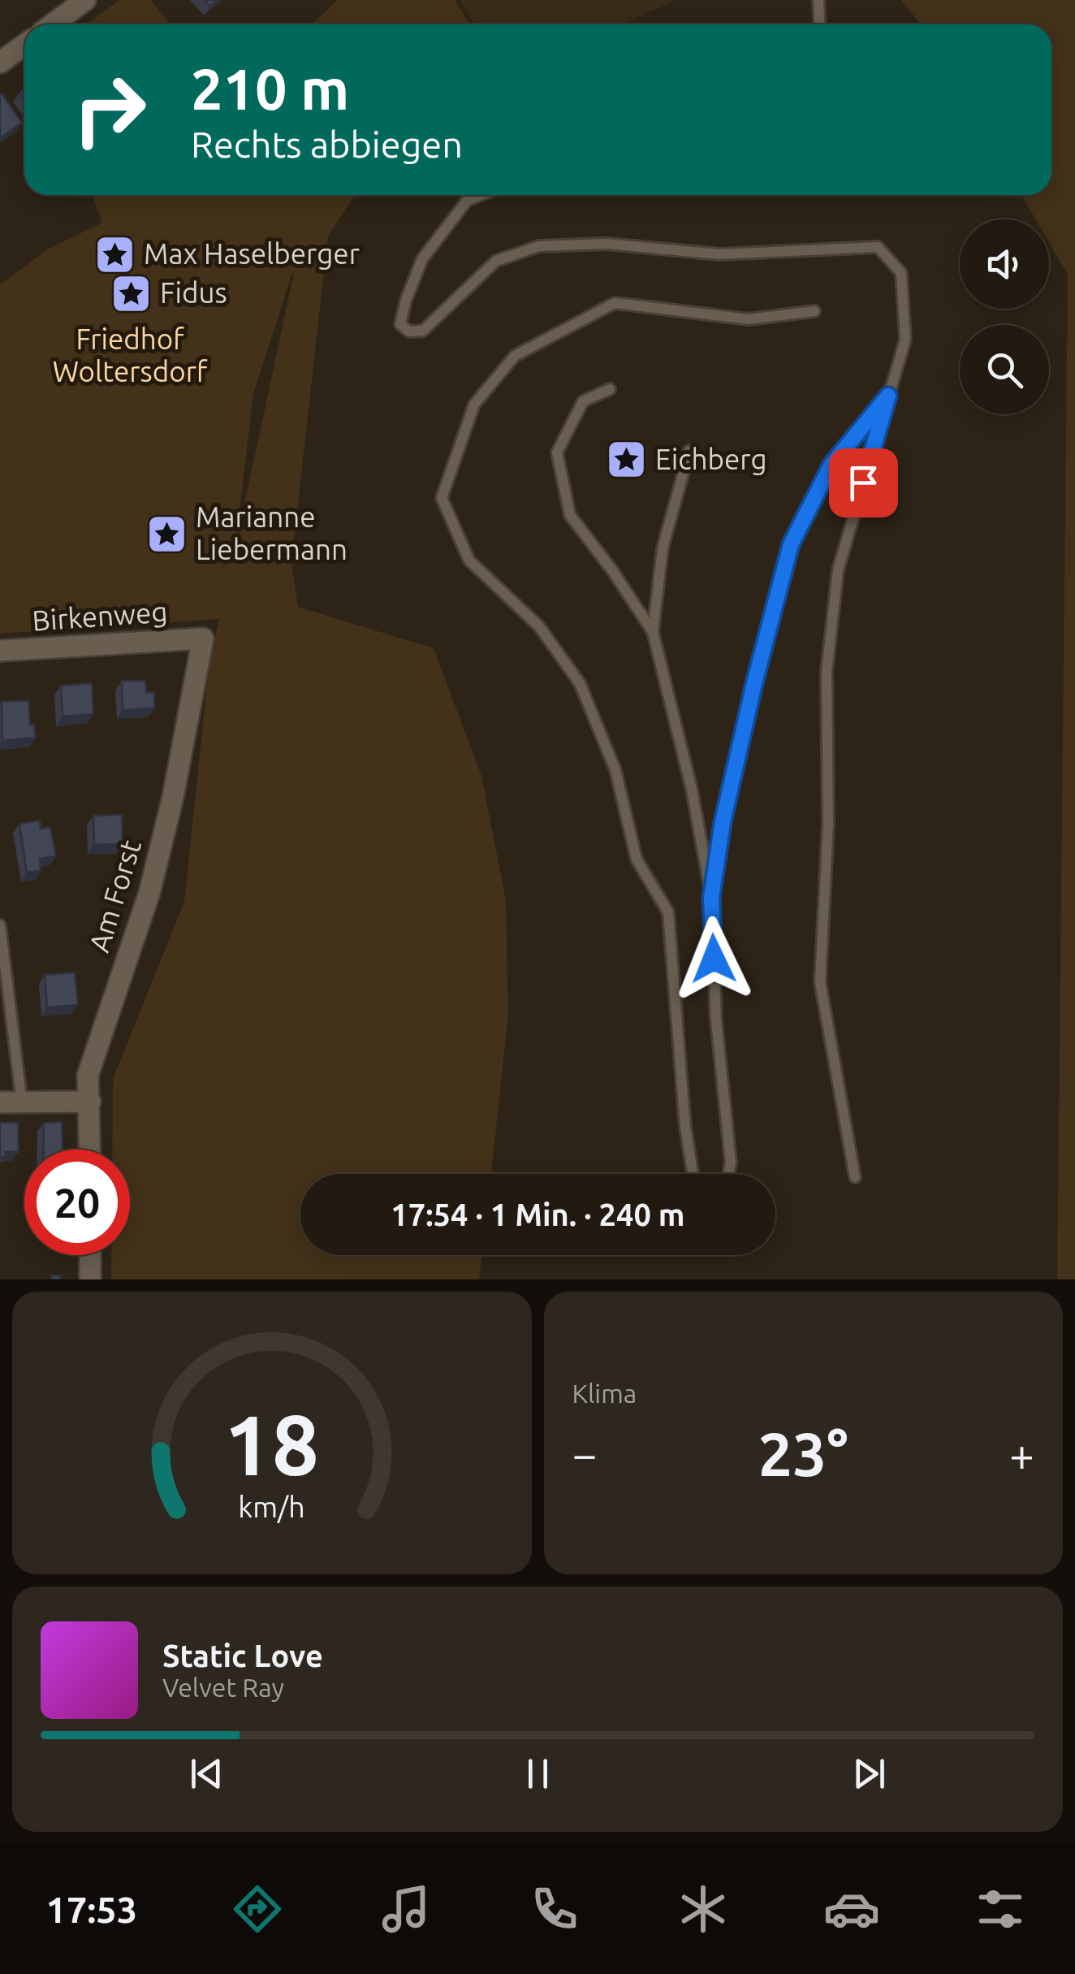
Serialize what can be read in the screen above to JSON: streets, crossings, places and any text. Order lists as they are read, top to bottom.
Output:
{
  "streets": {
    "street": ["Birkenweg", "Am Forst"]
  },
  "crossings": [
    ["Birkenweg", "Am Forst"]
  ],
  "parks": ["Friedhof Woltersdorf"],
  "places": {
    "place": [
      "Max Haselberger",
      "Fidus",
      "Eichberg",
      "Marianne Liebermann"
    ]
  },
  "page": {
    "turn": ["210 m", "Rechts abbiegen"],
    "limit": "20",
    "trip": "17:54 · 1 Min. · 240 m",
    "tile": "Klima",
    "heat": ["−", "23°", "+"],
    "song": ["Static Love", "Velvet Ray"],
    "tabs": "17:53",
    "gauge": ["18", "km/h"]
  }
}
